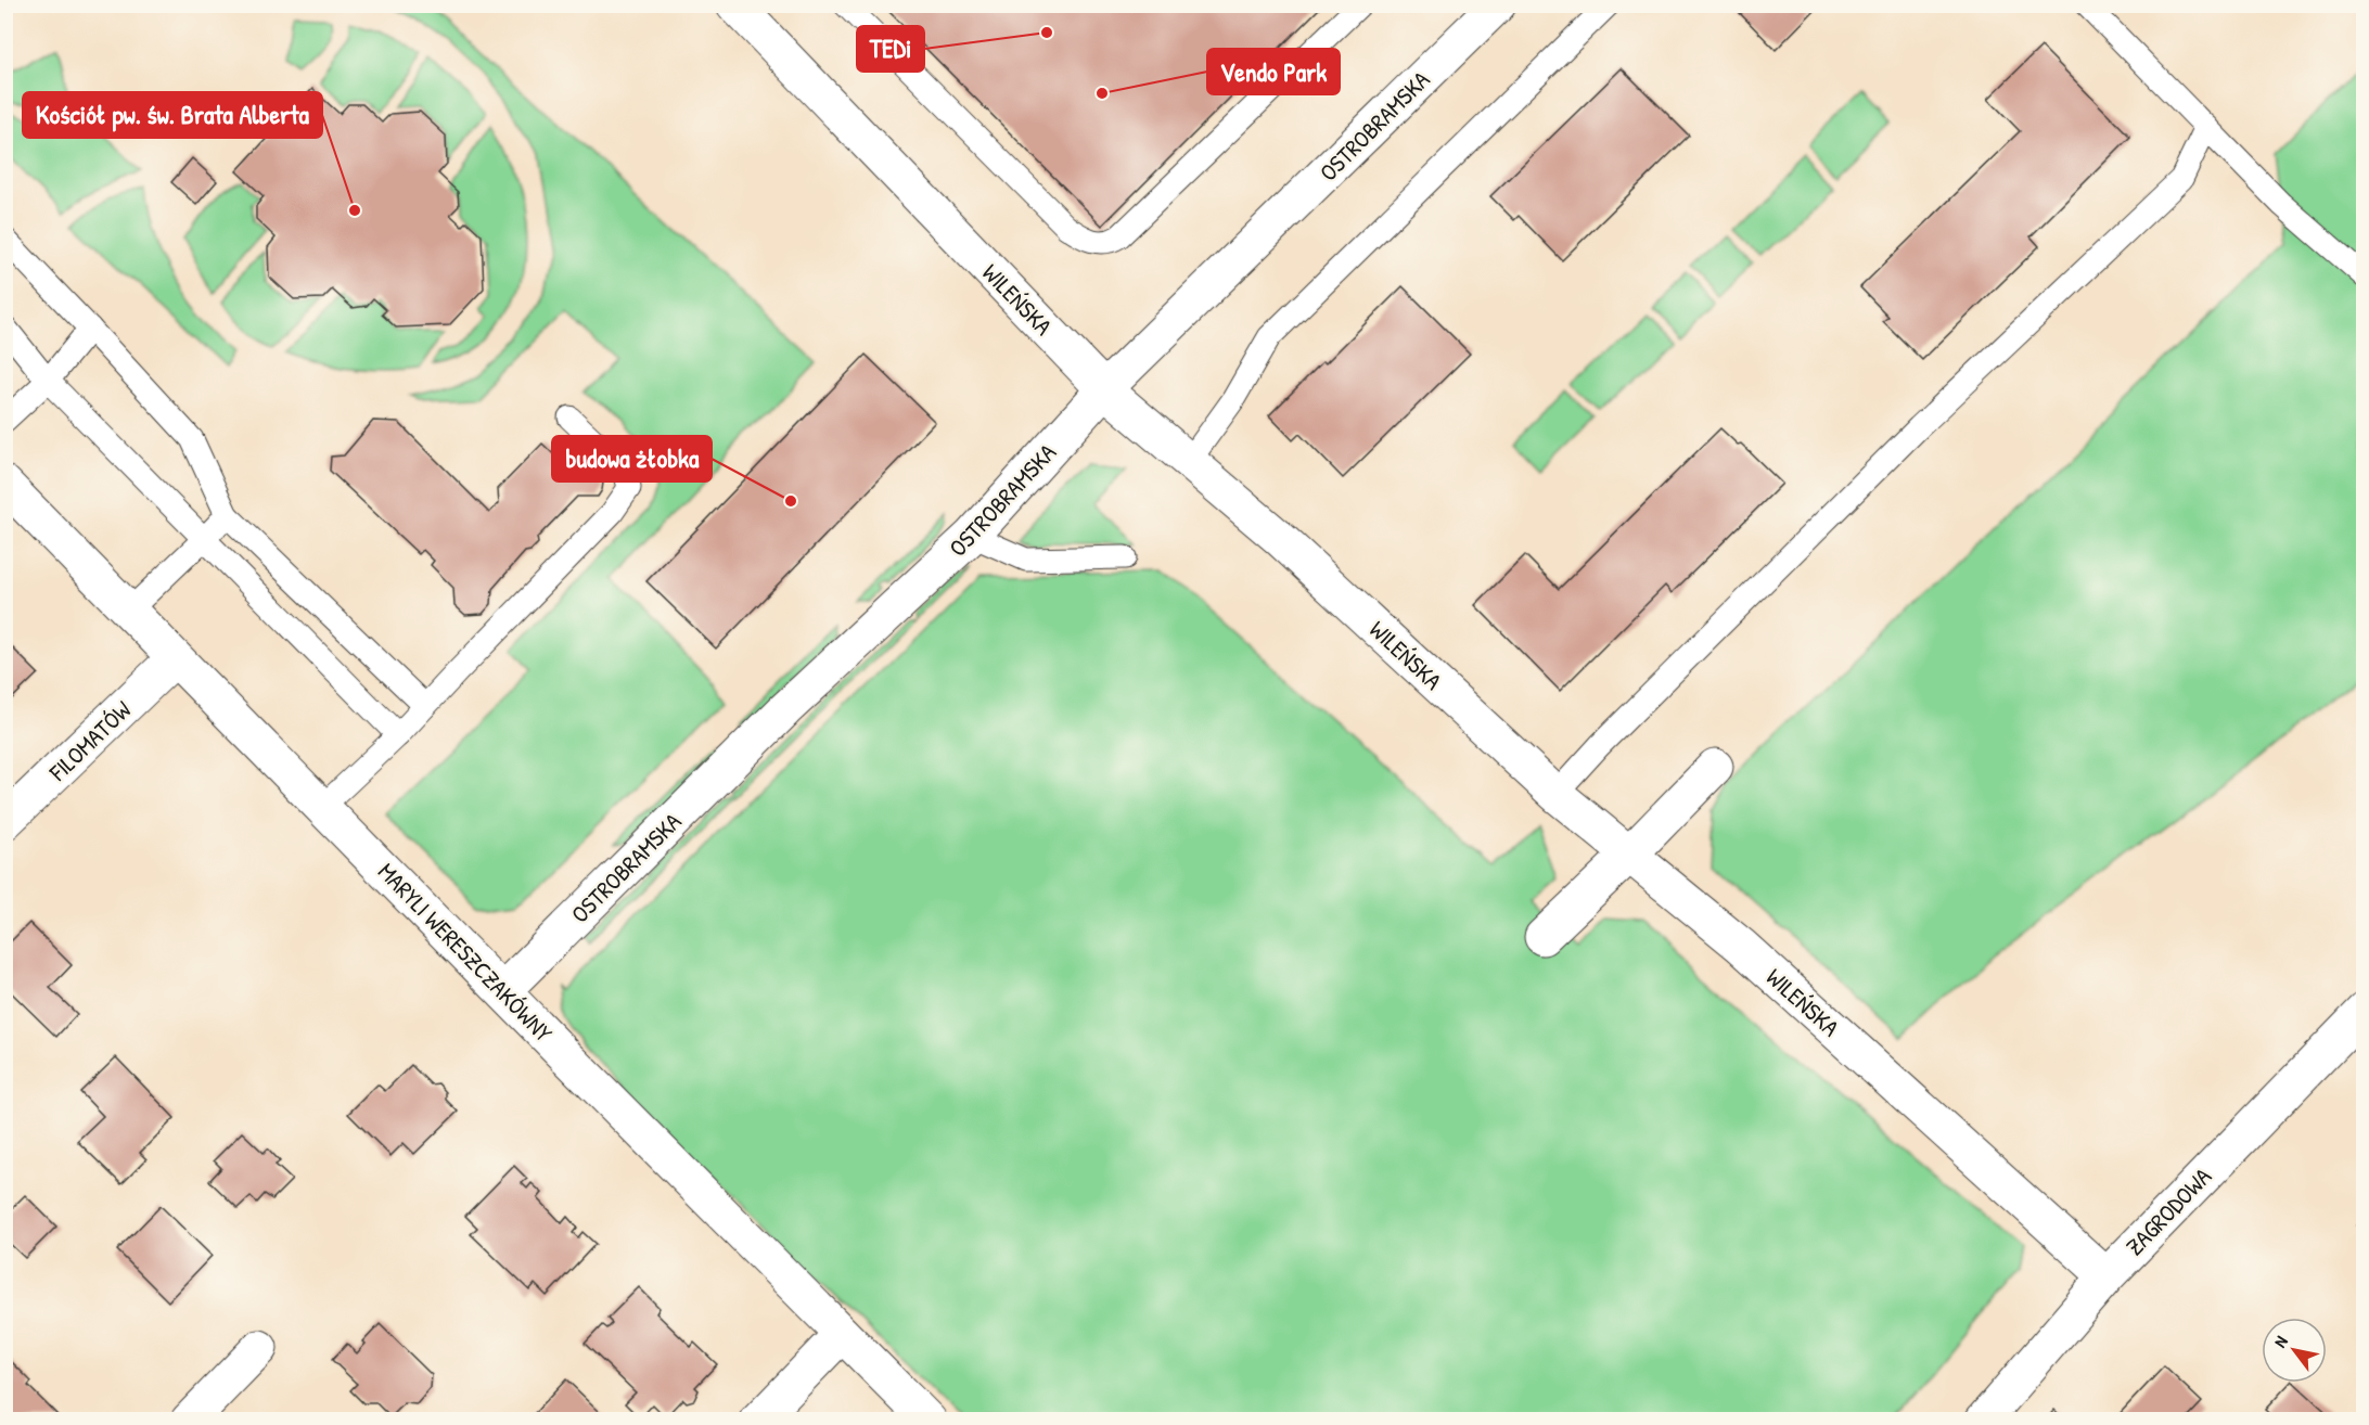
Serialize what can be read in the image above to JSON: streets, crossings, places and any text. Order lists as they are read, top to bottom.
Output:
{
  "streets": {
    "street": [
      "OSTROBRAMSKA",
      "WILEŃSKA",
      "FILOMATÓW",
      "MARYLI WERESZCZAKÓWNY",
      "ZAGRODOWA"
    ]
  },
  "crossings": [
    ["OSTROBRAMSKA", "WILEŃSKA"],
    ["OSTROBRAMSKA", "MARYLI WERESZCZAKÓWNY"],
    ["WILEŃSKA", "ZAGRODOWA"],
    ["FILOMATÓW", "MARYLI WERESZCZAKÓWNY"]
  ],
  "places": [
    "TEDi",
    "Vendo Park",
    "Kościół pw. św. Brata Alberta",
    "budowa żłobka"
  ],
  "north": "top left"
}
